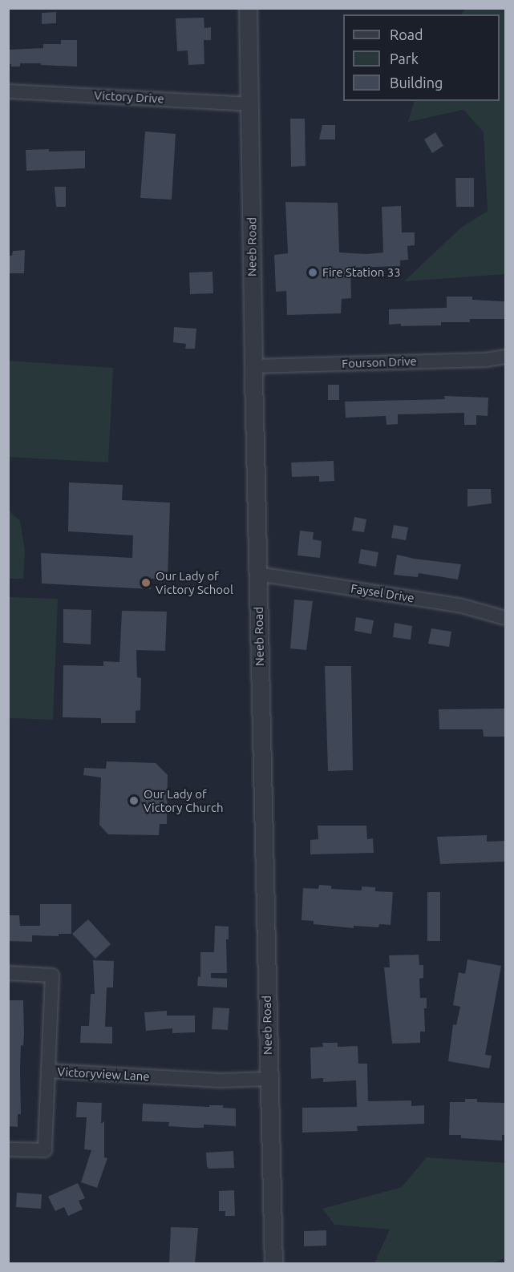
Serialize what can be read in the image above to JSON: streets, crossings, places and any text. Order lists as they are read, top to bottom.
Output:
{
  "streets": {
    "street": [
      "Victory Drive",
      "Neeb Road",
      "Fourson Drive",
      "Faysel Drive",
      "Victoryview Lane"
    ]
  },
  "crossings": [
    ["Victory Drive", "Neeb Road"],
    ["Neeb Road", "Fourson Drive"],
    ["Neeb Road", "Faysel Drive"],
    ["Neeb Road", "Victoryview Lane"]
  ],
  "places": ["Fire Station 33", "Our Lady of Victory School", "Our Lady of Victory Church"],
  "legend": ["Road", "Park", "Building"]
}
